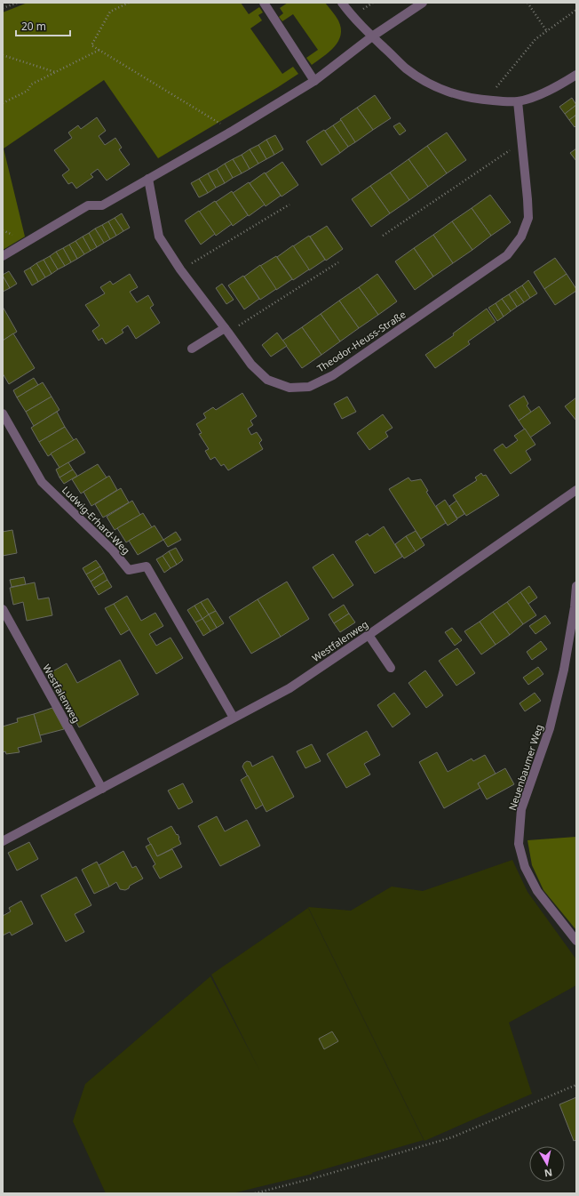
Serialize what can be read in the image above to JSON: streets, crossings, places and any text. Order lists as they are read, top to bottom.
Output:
{
  "streets": {
    "street": [
      "Theodor-Heuss-Straße",
      "Ludwig-Erhard-Weg",
      "Westfalenweg",
      "Neuenbaumer Weg"
    ]
  },
  "crossings": [
    ["Ludwig-Erhard-Weg", "Westfalenweg"]
  ],
  "scale_bar": "20 m",
  "north": "bottom"
}
